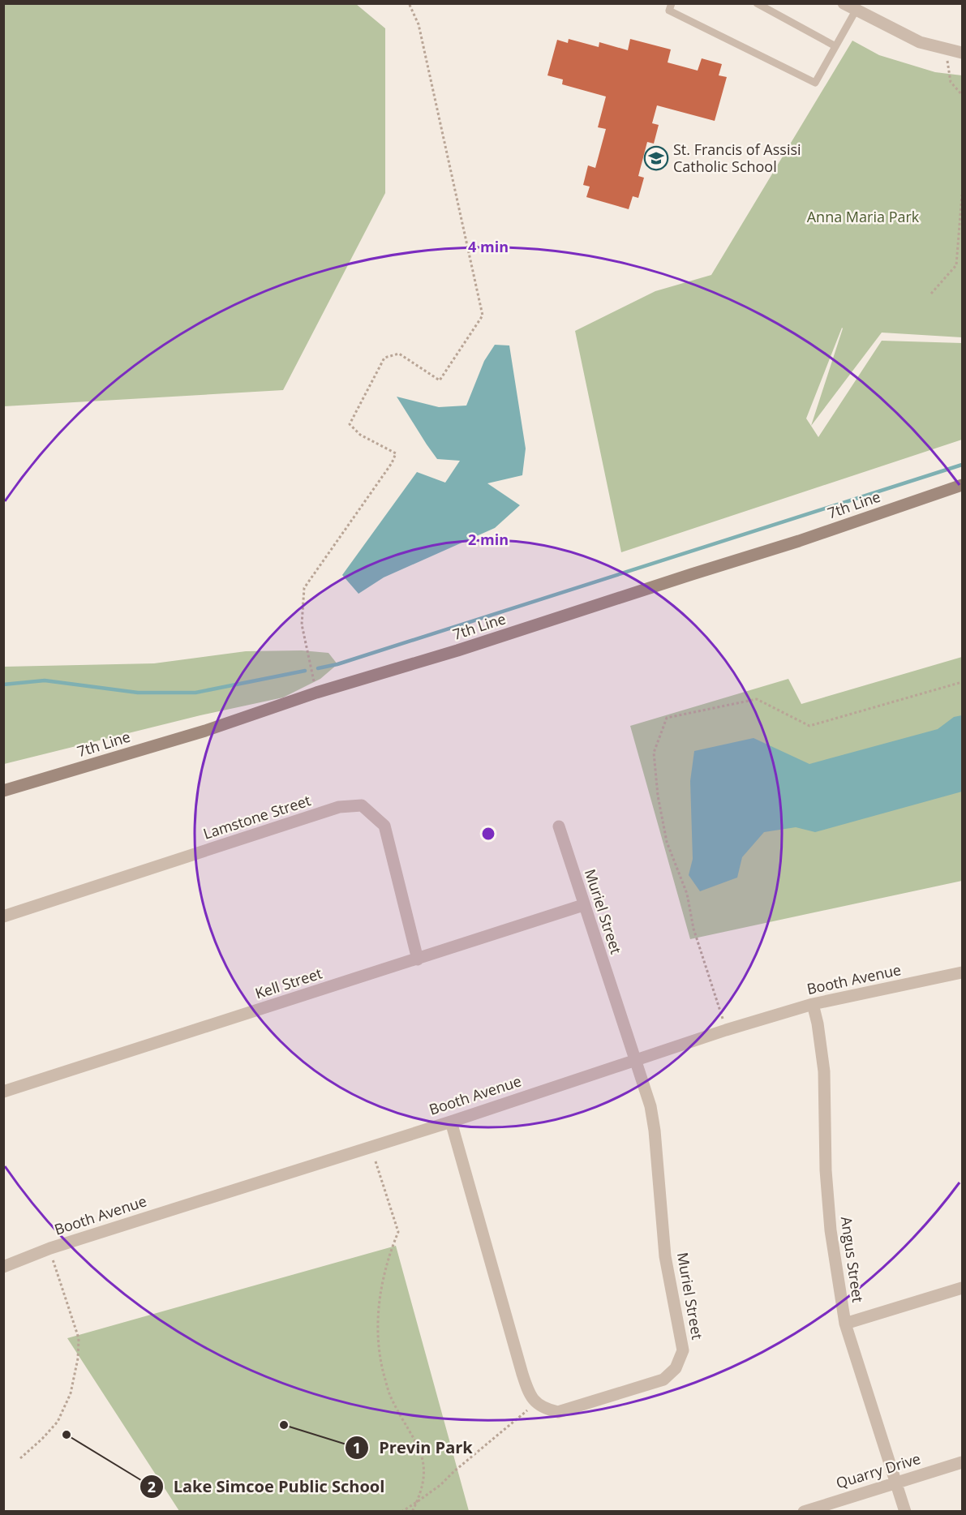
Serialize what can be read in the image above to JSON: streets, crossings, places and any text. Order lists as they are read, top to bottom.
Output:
{
  "streets": {
    "street": [
      "7th Line",
      "Lamstone Street",
      "Muriel Street",
      "Booth Avenue",
      "Kell Street",
      "Angus Street",
      "Quarry Drive"
    ]
  },
  "crossings": [
    ["Lamstone Street", "Kell Street"],
    ["Muriel Street", "Booth Avenue"],
    ["Muriel Street", "Kell Street"],
    ["Booth Avenue", "Angus Street"],
    ["Angus Street", "Quarry Drive"]
  ],
  "parks": ["Anna Maria Park"],
  "places": {
    "school or university": ["St. Francis of Assisi Catholic School"],
    "other": ["Previn Park", "Lake Simcoe Public School"]
  },
  "rings": ["4 min", "2 min"]
}
